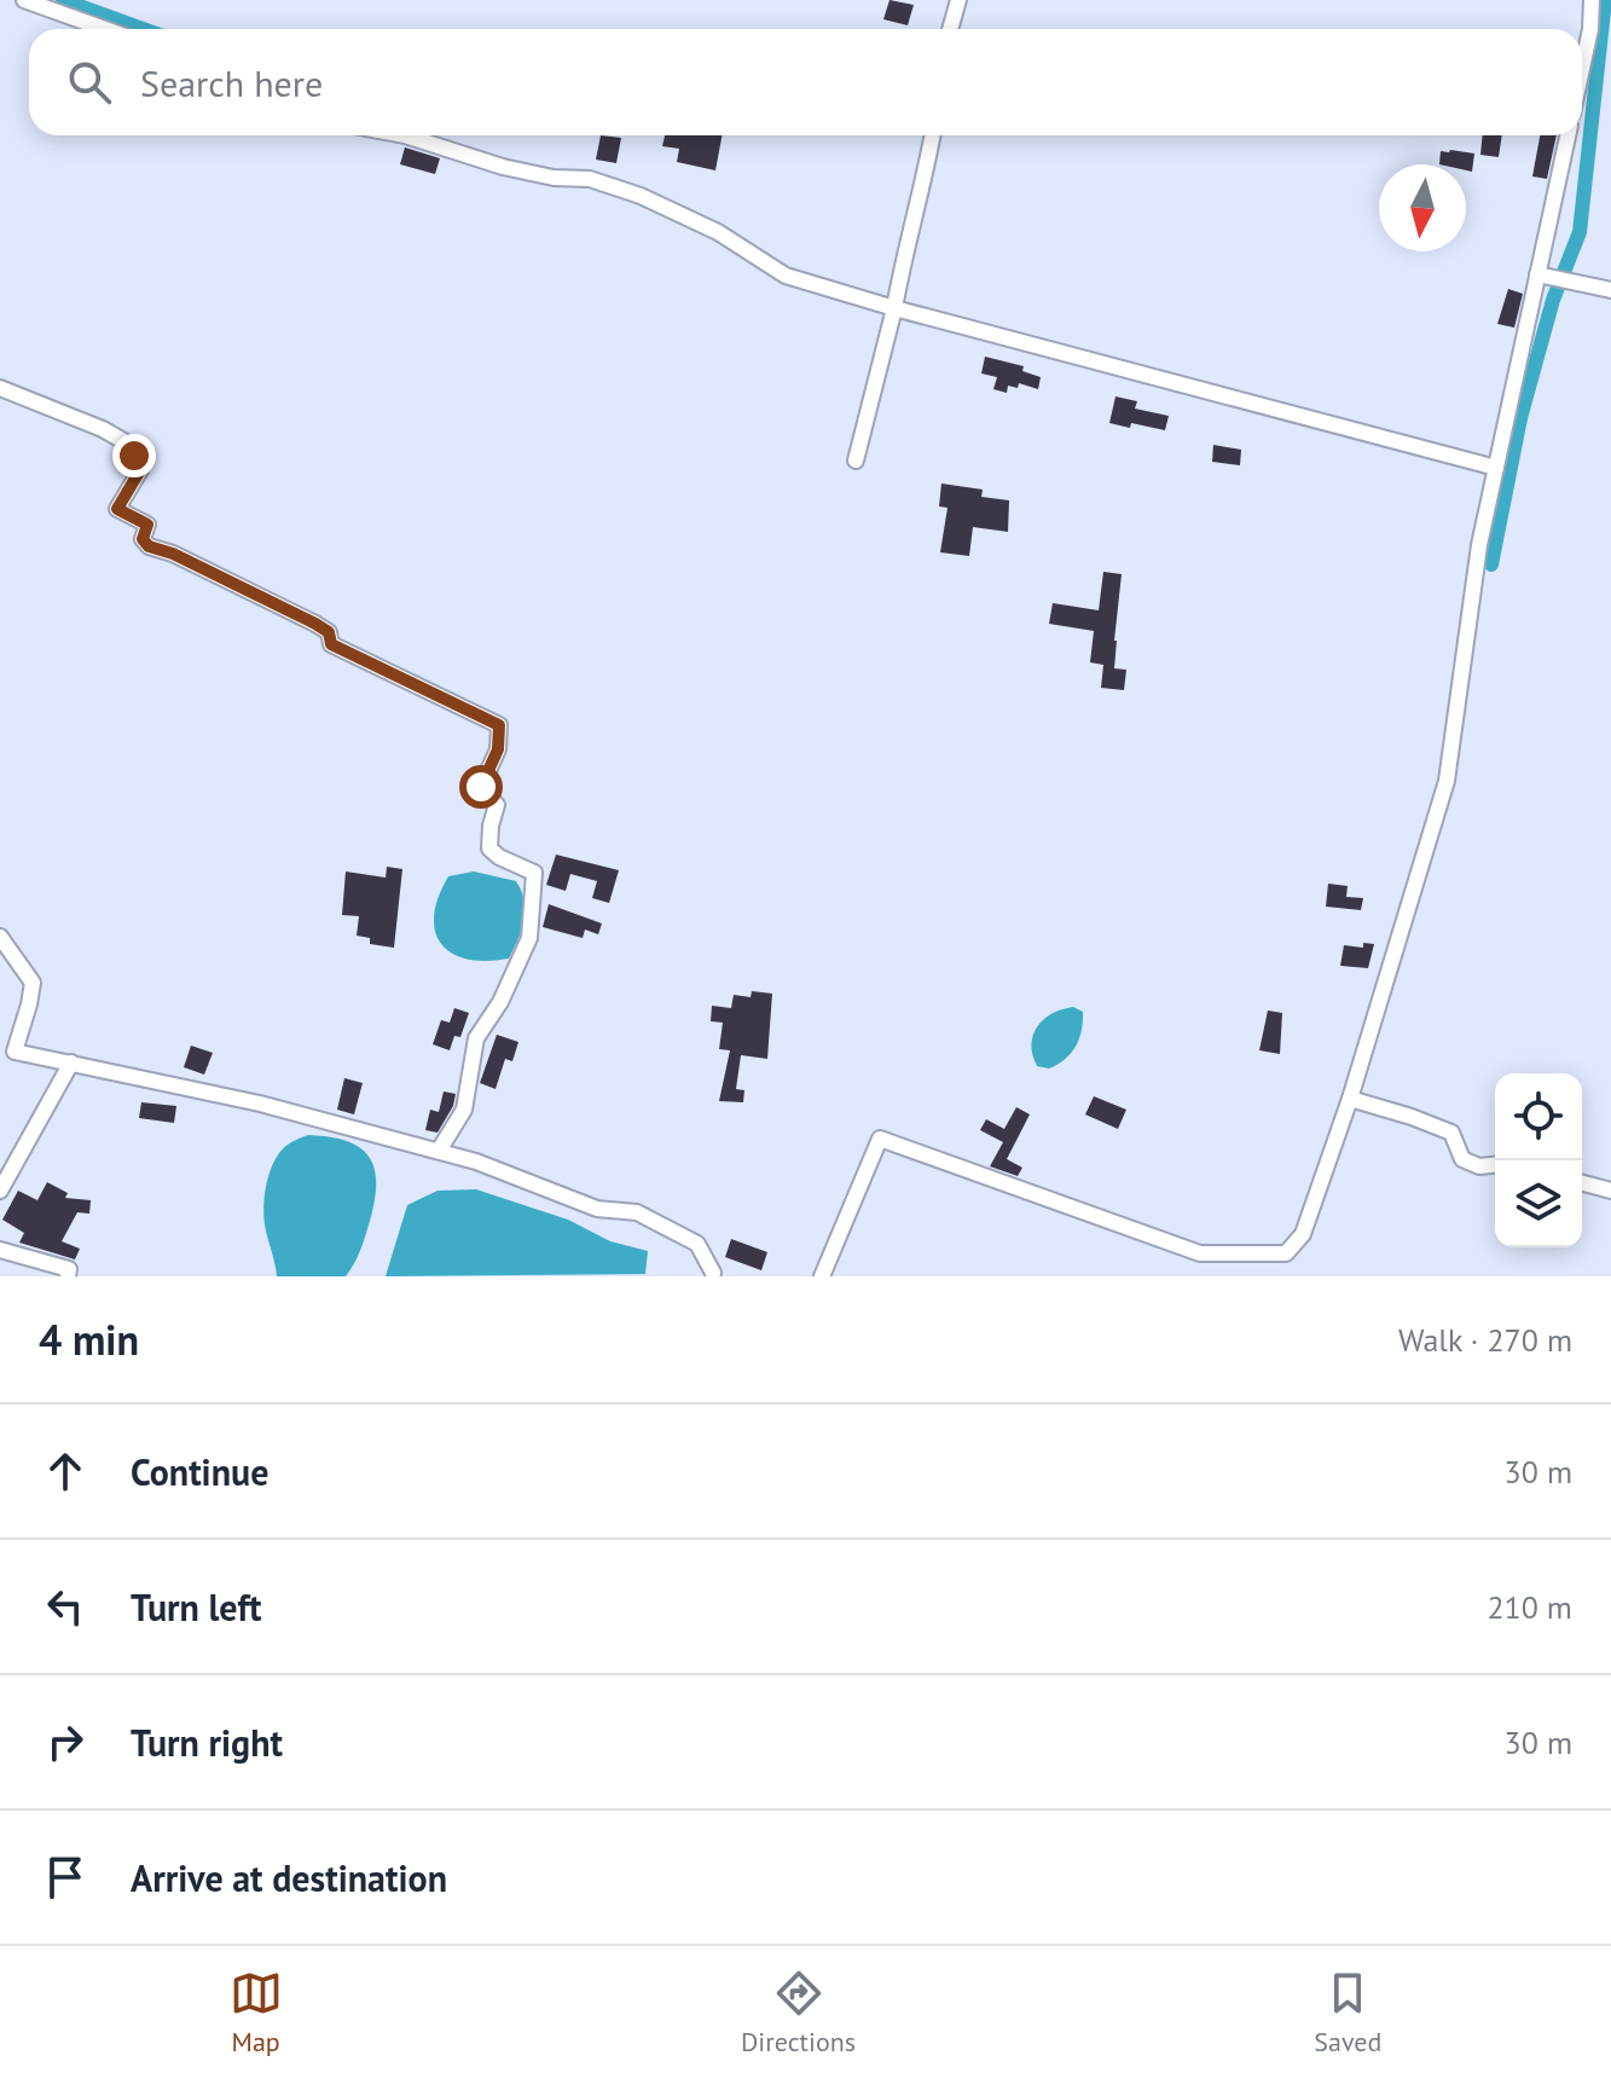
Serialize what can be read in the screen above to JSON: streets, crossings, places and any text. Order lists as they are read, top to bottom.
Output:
{
  "north": "bottom",
  "page": {
    "search": "Search here",
    "heading": ["4 min", "Walk · 270 m"],
    "list": [
      ["Continue", "30 m"],
      ["Turn left", "210 m"],
      ["Turn right", "30 m"],
      "Arrive at destination"
    ],
    "nav": ["Map", "Directions", "Saved"]
  }
}
